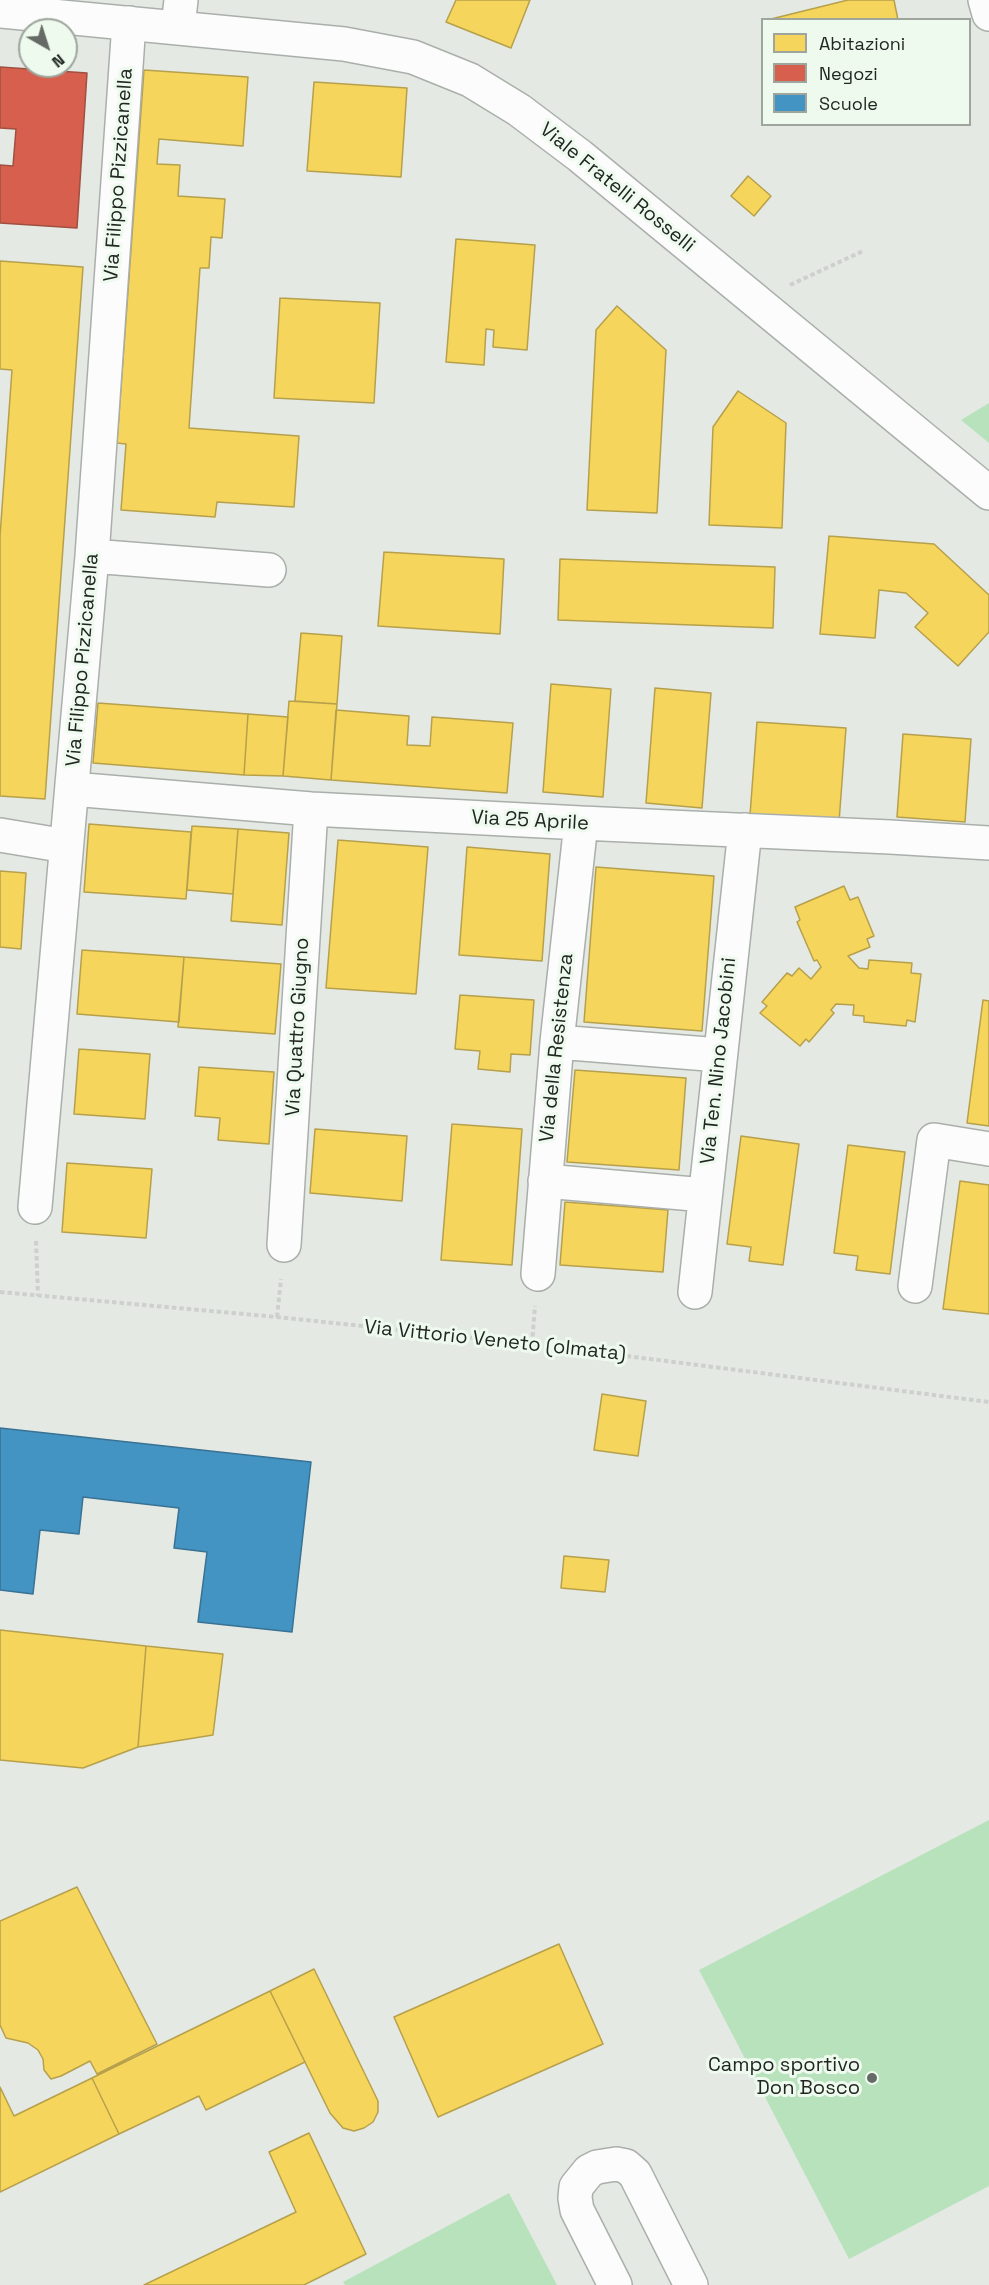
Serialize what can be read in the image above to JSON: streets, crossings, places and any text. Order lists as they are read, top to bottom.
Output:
{
  "streets": {
    "street": [
      "Via Filippo Pizzicanella",
      "Viale Fratelli Rosselli",
      "Via 25 Aprile",
      "Via Quattro Giugno",
      "Via della Resistenza",
      "Via Ten. Nino Jacobini"
    ],
    "path": ["Via Vittorio Veneto (olmata)"]
  },
  "crossings": [
    ["Via Filippo Pizzicanella", "Viale Fratelli Rosselli"],
    ["Via Filippo Pizzicanella", "Via 25 Aprile"],
    ["Via 25 Aprile", "Via Quattro Giugno"],
    ["Via 25 Aprile", "Via della Resistenza"],
    ["Via 25 Aprile", "Via Ten. Nino Jacobini"]
  ],
  "places": ["Campo sportivo Don Bosco"],
  "legend": ["Abitazioni", "Negozi", "Scuole"],
  "north": "bottom right"
}
